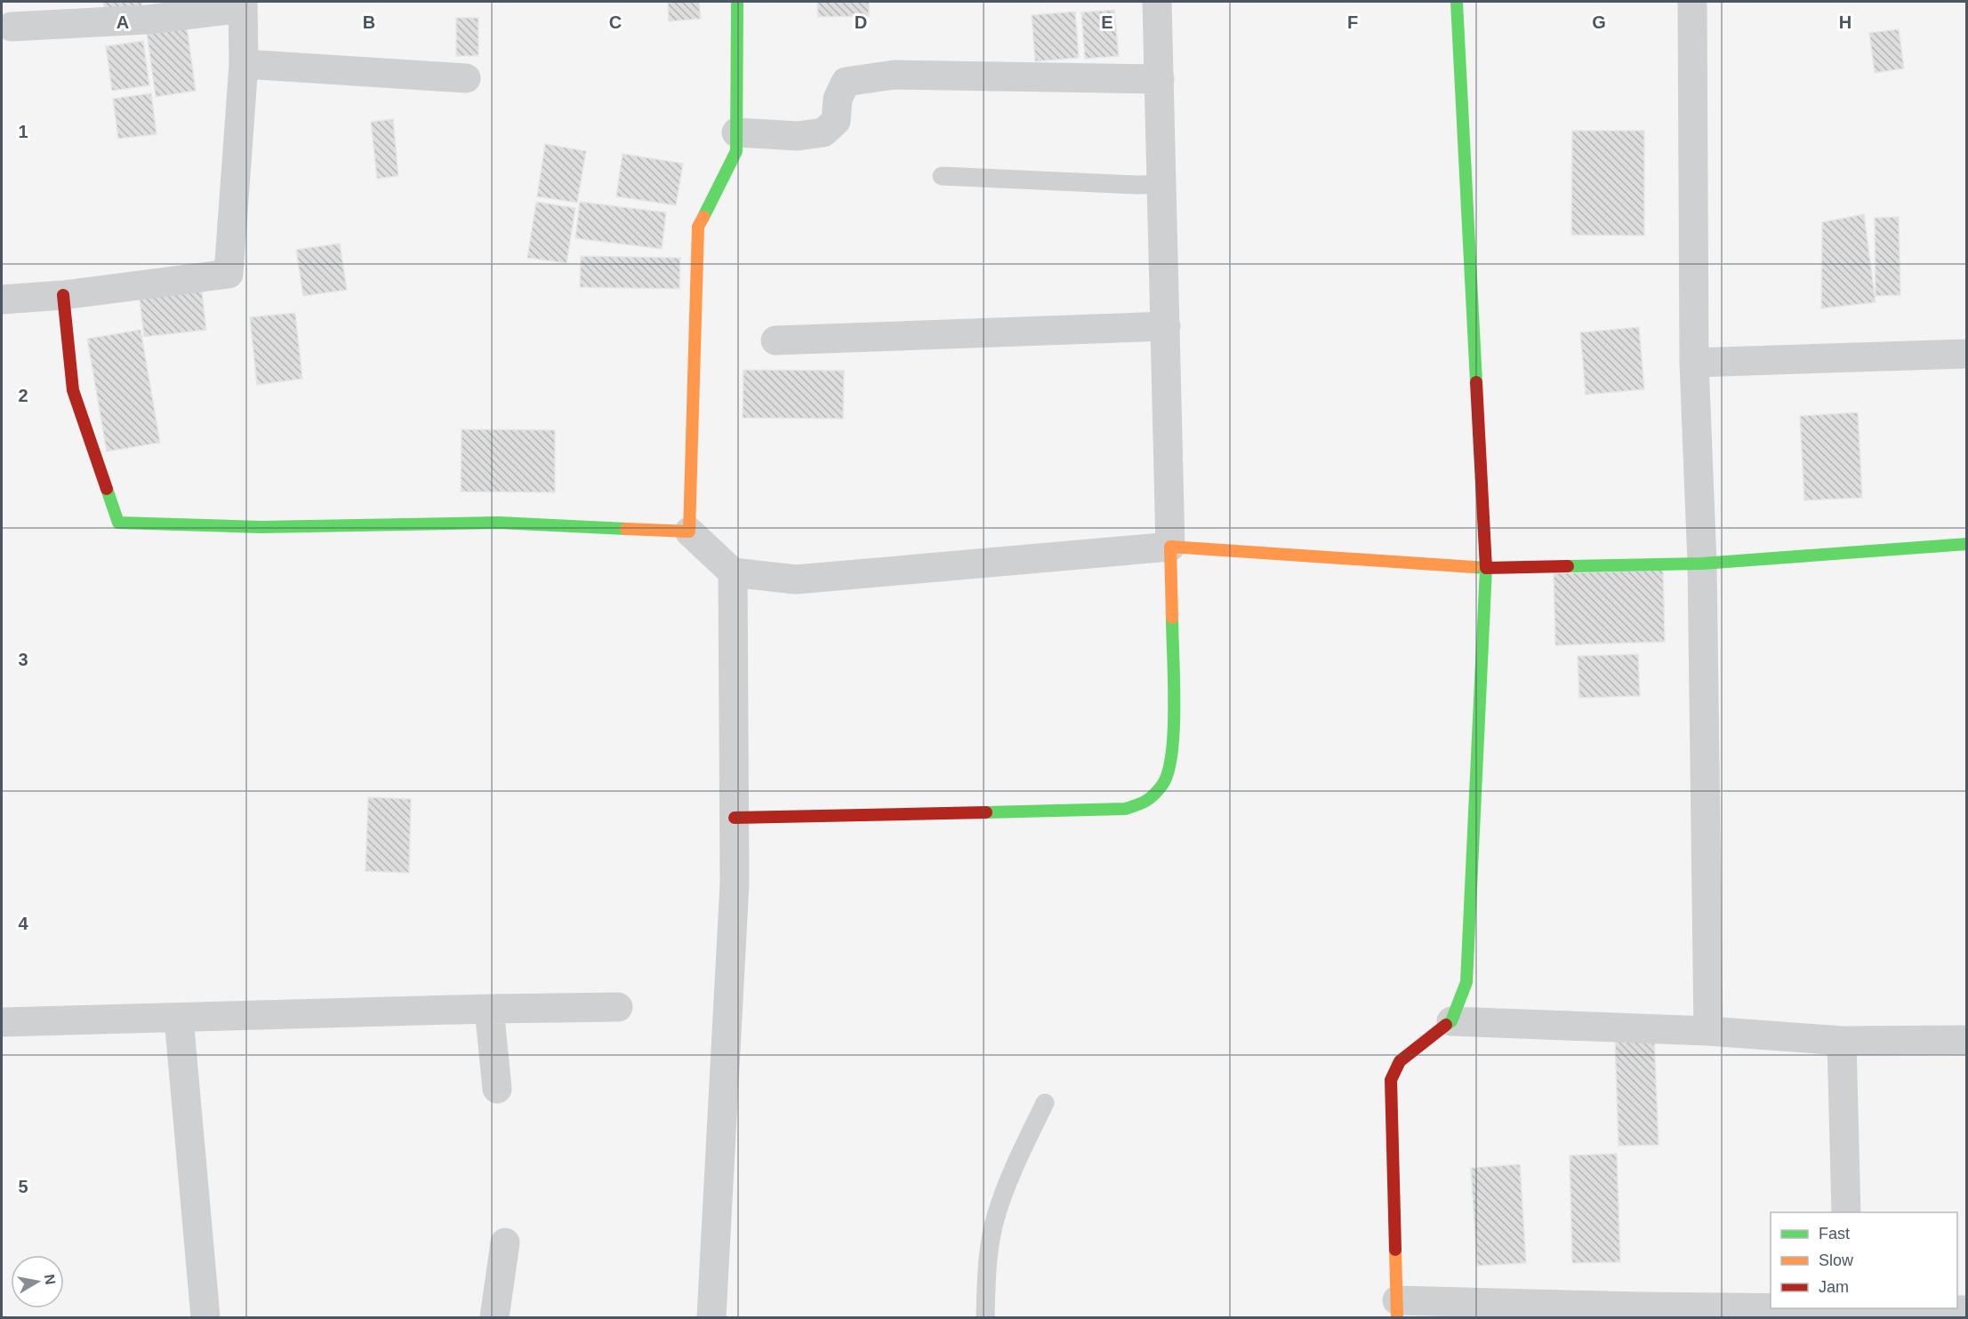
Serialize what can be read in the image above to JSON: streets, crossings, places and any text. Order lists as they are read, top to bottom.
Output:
{
  "legend": ["Fast", "Slow", "Jam"],
  "north": "right",
  "grid": {
    "columns": [
      "A",
      "B",
      "C",
      "D",
      "E",
      "F",
      "G",
      "H"
    ],
    "rows": [
      "1",
      "2",
      "3",
      "4",
      "5"
    ]
  }
}
